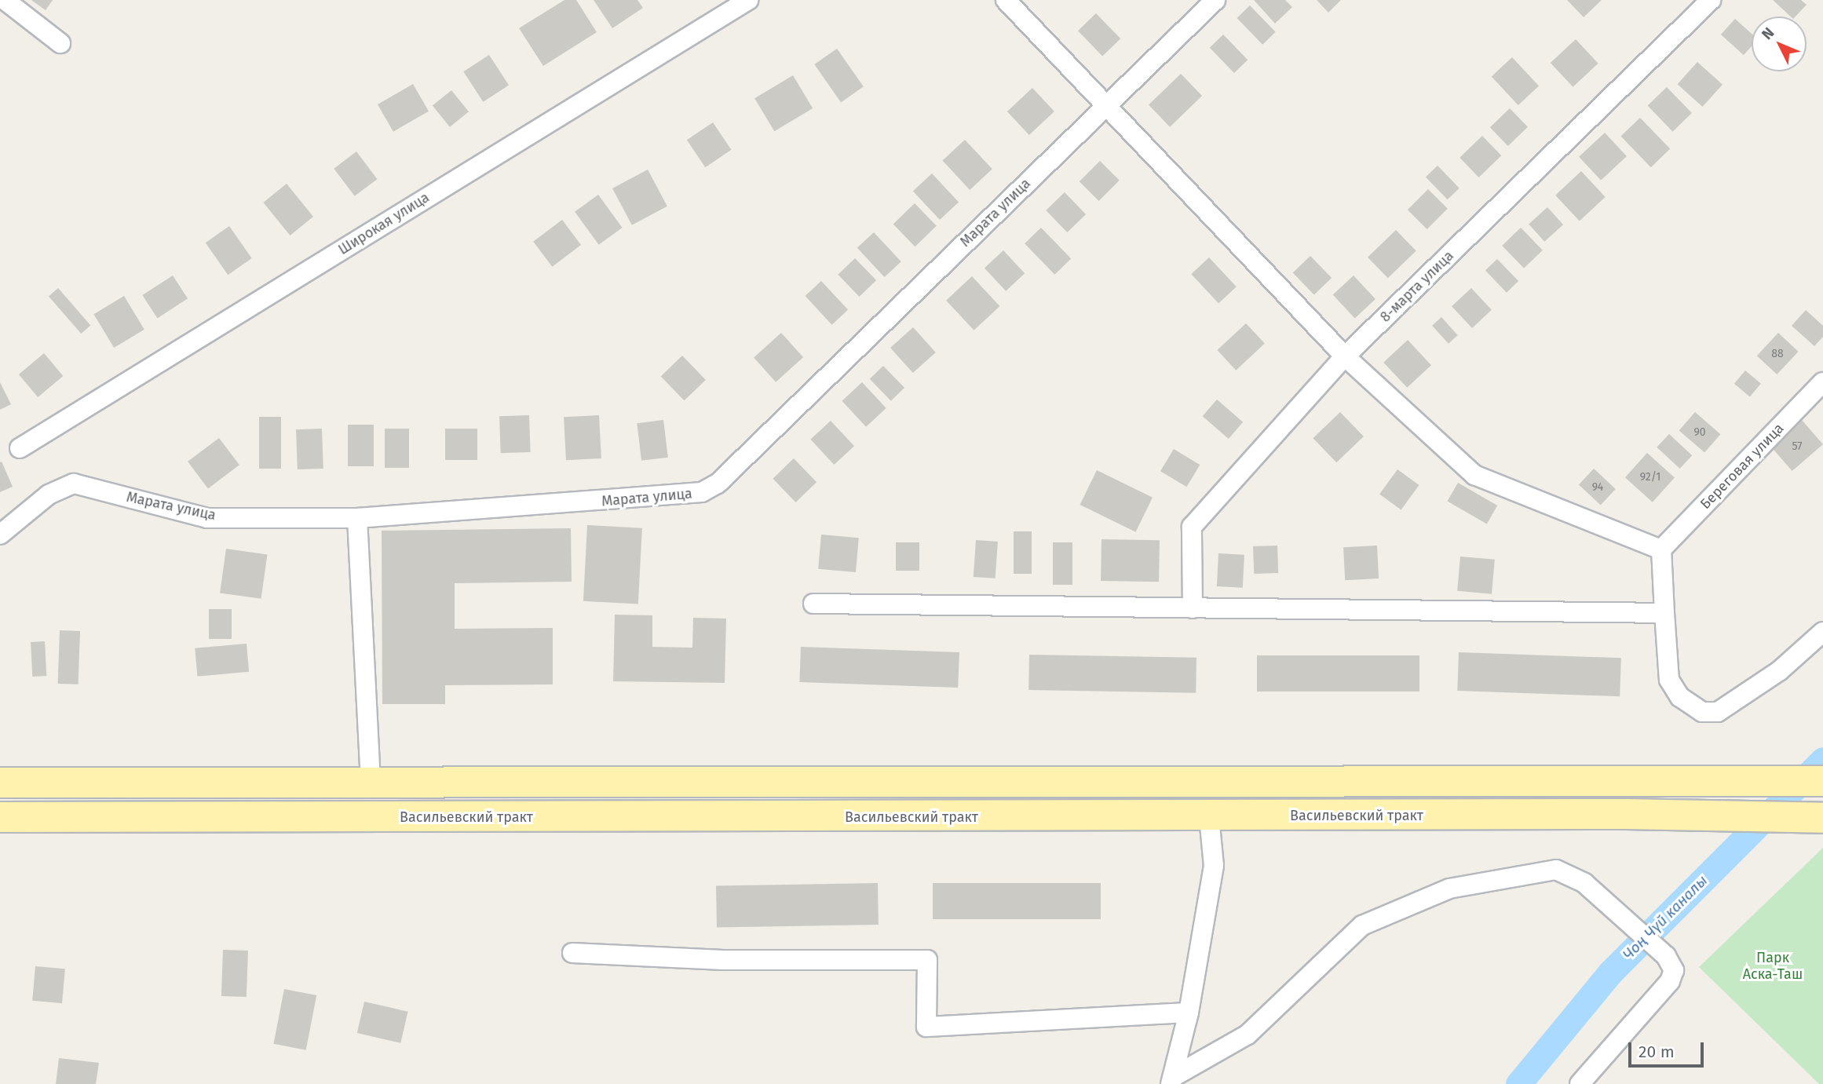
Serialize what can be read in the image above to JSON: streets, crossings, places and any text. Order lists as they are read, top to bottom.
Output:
{
  "streets": {
    "main road": ["Васильевский тракт"],
    "street": [
      "Марата улица",
      "Широкая улица",
      "8-марта улица",
      "Береговая улица"
    ]
  },
  "water": ["Чоң Чүй каналы"],
  "parks": ["Парк Аска-Таш"],
  "house_numbers": [
    "88",
    "90",
    "57",
    "92/1",
    "94"
  ],
  "scale_bar": "20 m",
  "north": "top left"
}
